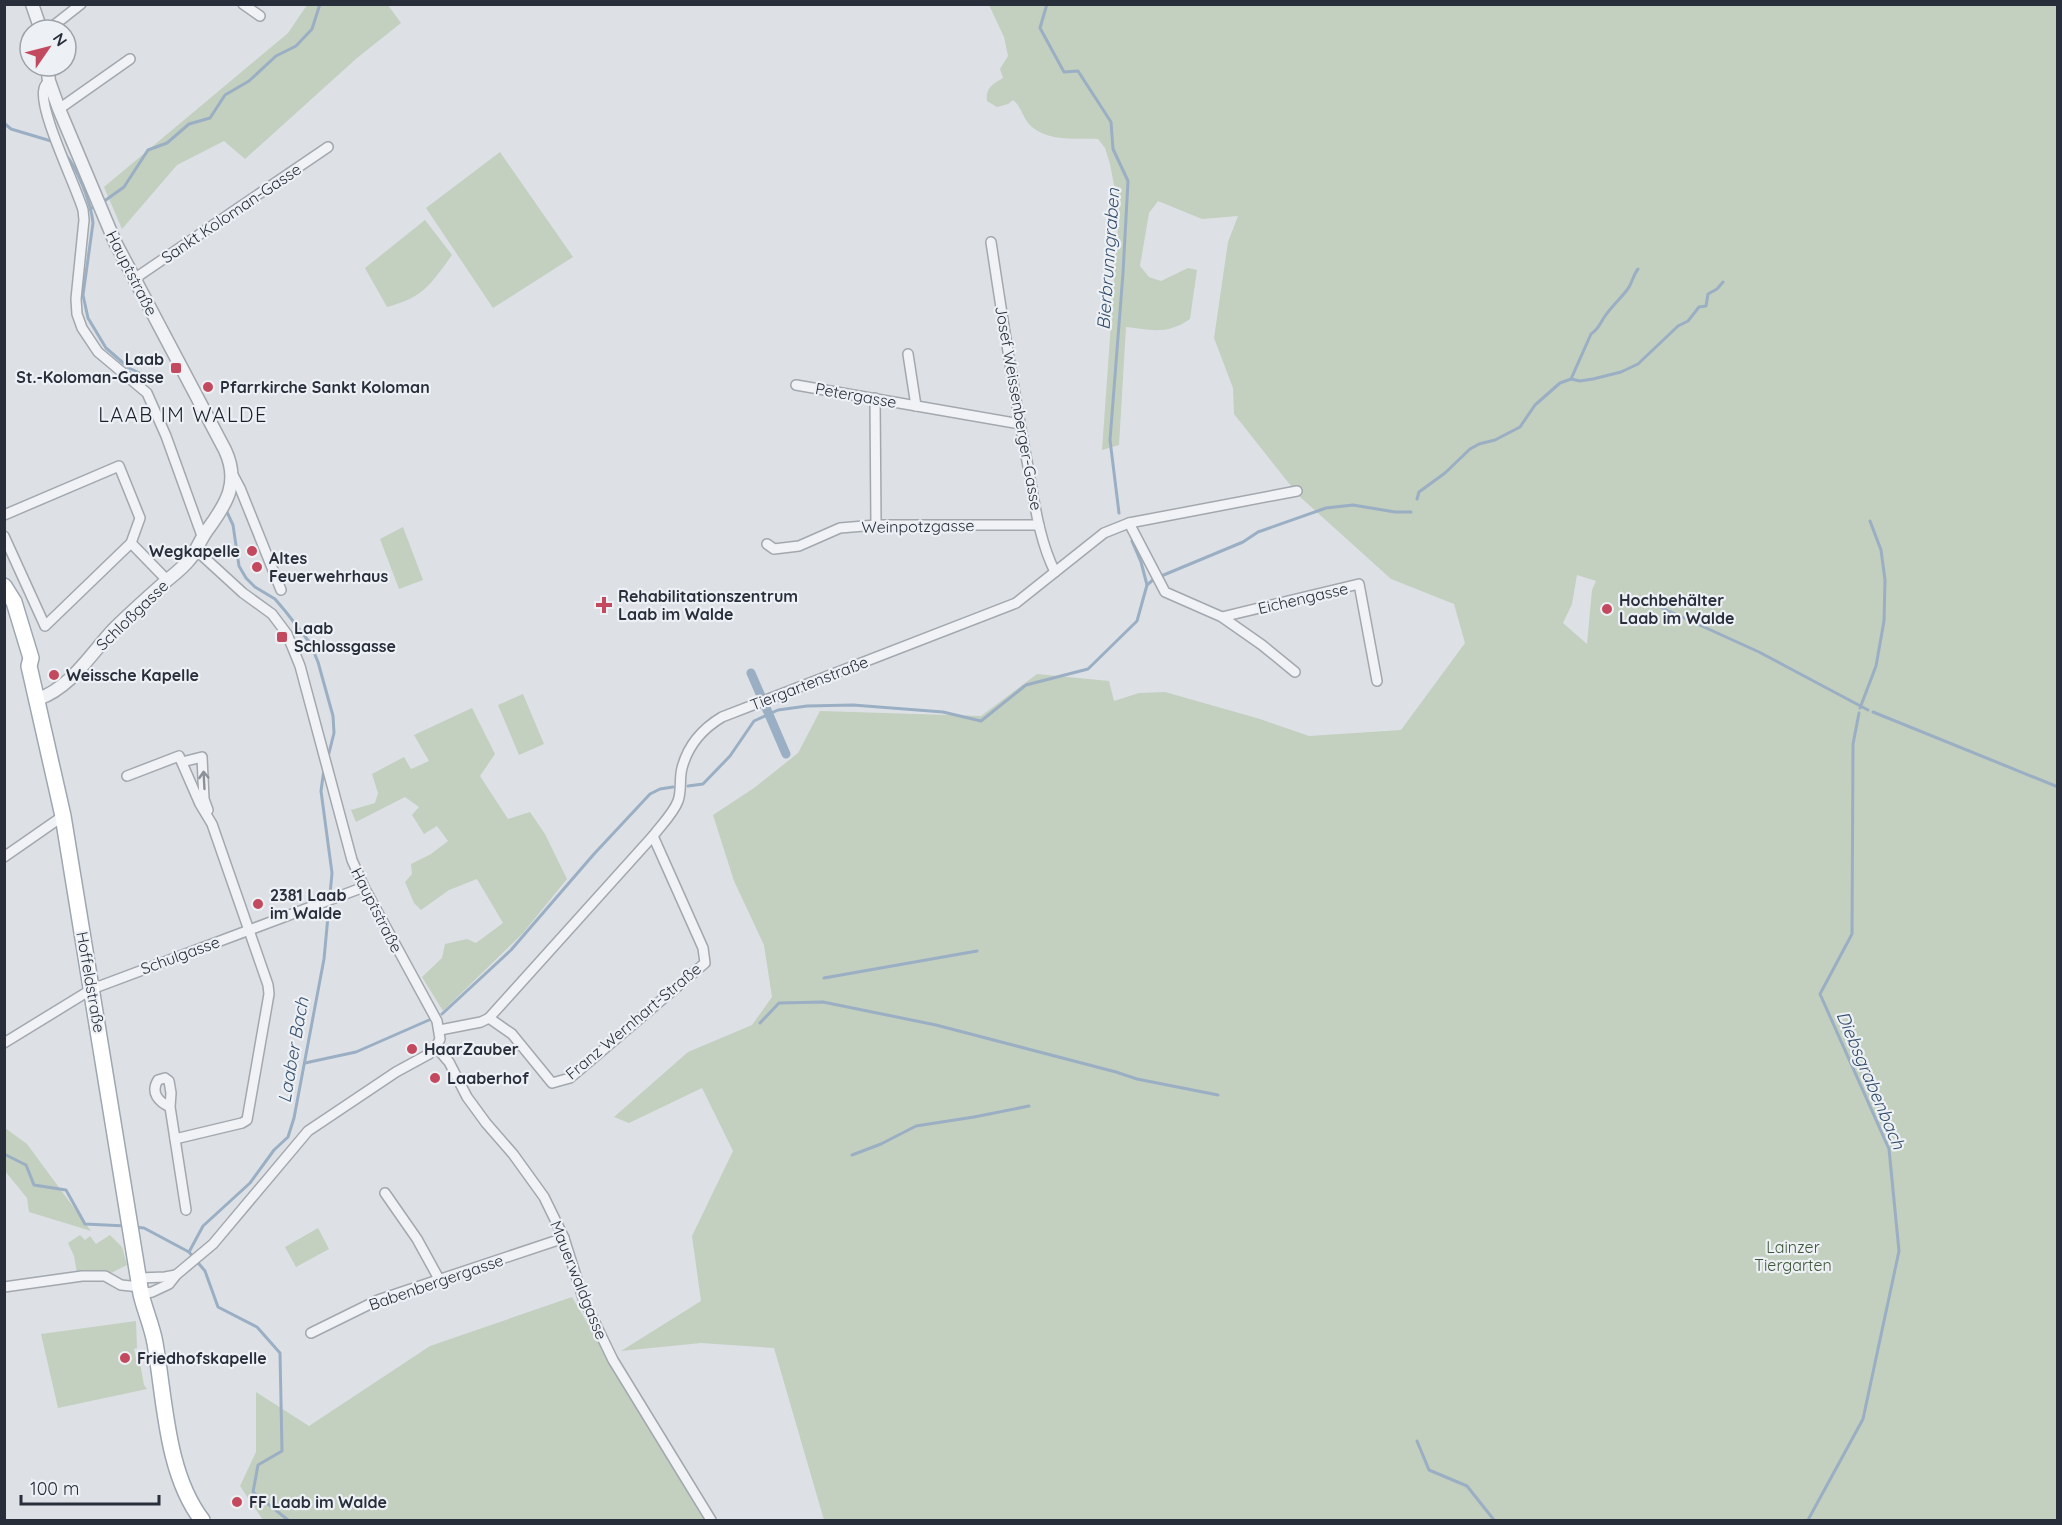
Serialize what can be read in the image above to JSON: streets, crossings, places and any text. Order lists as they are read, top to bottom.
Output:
{
  "streets": {
    "main road": ["Hoffeldstraße"],
    "street": [
      "Sankt Koloman-Gasse",
      "Hauptstraße",
      "Petergasse",
      "Josef Weissenberger-Gasse",
      "Weinpotzgasse",
      "Eichengasse",
      "Schloßgasse",
      "Tiergartenstraße",
      "Schulgasse",
      "Franz Wernhart-Straße",
      "Mauerwaldgasse",
      "Babenbergergasse"
    ]
  },
  "crossings": [
    ["Sankt Koloman-Gasse", "Hauptstraße"],
    ["Hauptstraße", "Schloßgasse"],
    ["Hauptstraße", "Schulgasse"],
    ["Petergasse", "Josef Weissenberger-Gasse"],
    ["Josef Weissenberger-Gasse", "Weinpotzgasse"],
    ["Josef Weissenberger-Gasse", "Tiergartenstraße"],
    ["Schloßgasse", "Hoffeldstraße"],
    ["Tiergartenstraße", "Franz Wernhart-Straße"],
    ["Schulgasse", "Hoffeldstraße"],
    ["Mauerwaldgasse", "Babenbergergasse"]
  ],
  "districts": ["LAAB IM WALDE"],
  "water": ["Bierbrunngraben", "Laaber Bach", "Diebsgrabenbach"],
  "parks": ["Lainzer Tiergarten"],
  "places": {
    "transit": ["Laab St.-Koloman-Gasse", "Laab Schlossgasse"],
    "other": [
      "Pfarrkirche Sankt Koloman",
      "Wegkapelle",
      "Altes Feuerwehrhaus",
      "Hochbehälter Laab im Walde",
      "Weissche Kapelle",
      "2381 Laab im Walde",
      "HaarZauber",
      "Laaberhof",
      "Friedhofskapelle",
      "FF Laab im Walde"
    ],
    "health": ["Rehabilitationszentrum Laab im Walde"]
  },
  "scale_bar": "100 m",
  "north": "top right"
}
